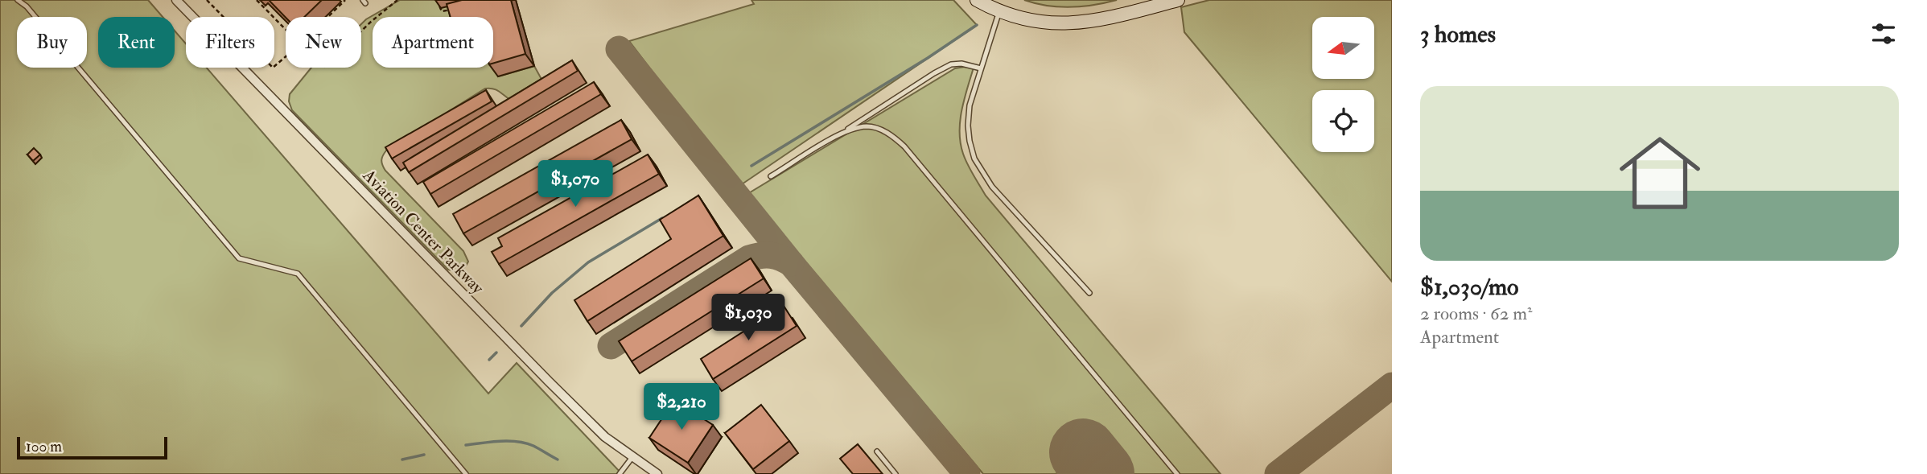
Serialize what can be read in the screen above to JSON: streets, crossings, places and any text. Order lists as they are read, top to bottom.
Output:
{
  "streets": {
    "street": ["Aviation Center Parkway"]
  },
  "scale_bar": "100 m",
  "north": "left",
  "page": {
    "heading": "3 homes",
    "chip": [
      "Buy",
      "Rent",
      "Filters",
      "New",
      "Apartment"
    ],
    "list": [
      {
        "name": "$1,030/mo",
        "note": "2 rooms · 62 m² · Apartment"
      }
    ],
    "price": ["$1,070", "$1,030", "$2,210"],
    "scale": "100 m"
  }
}
